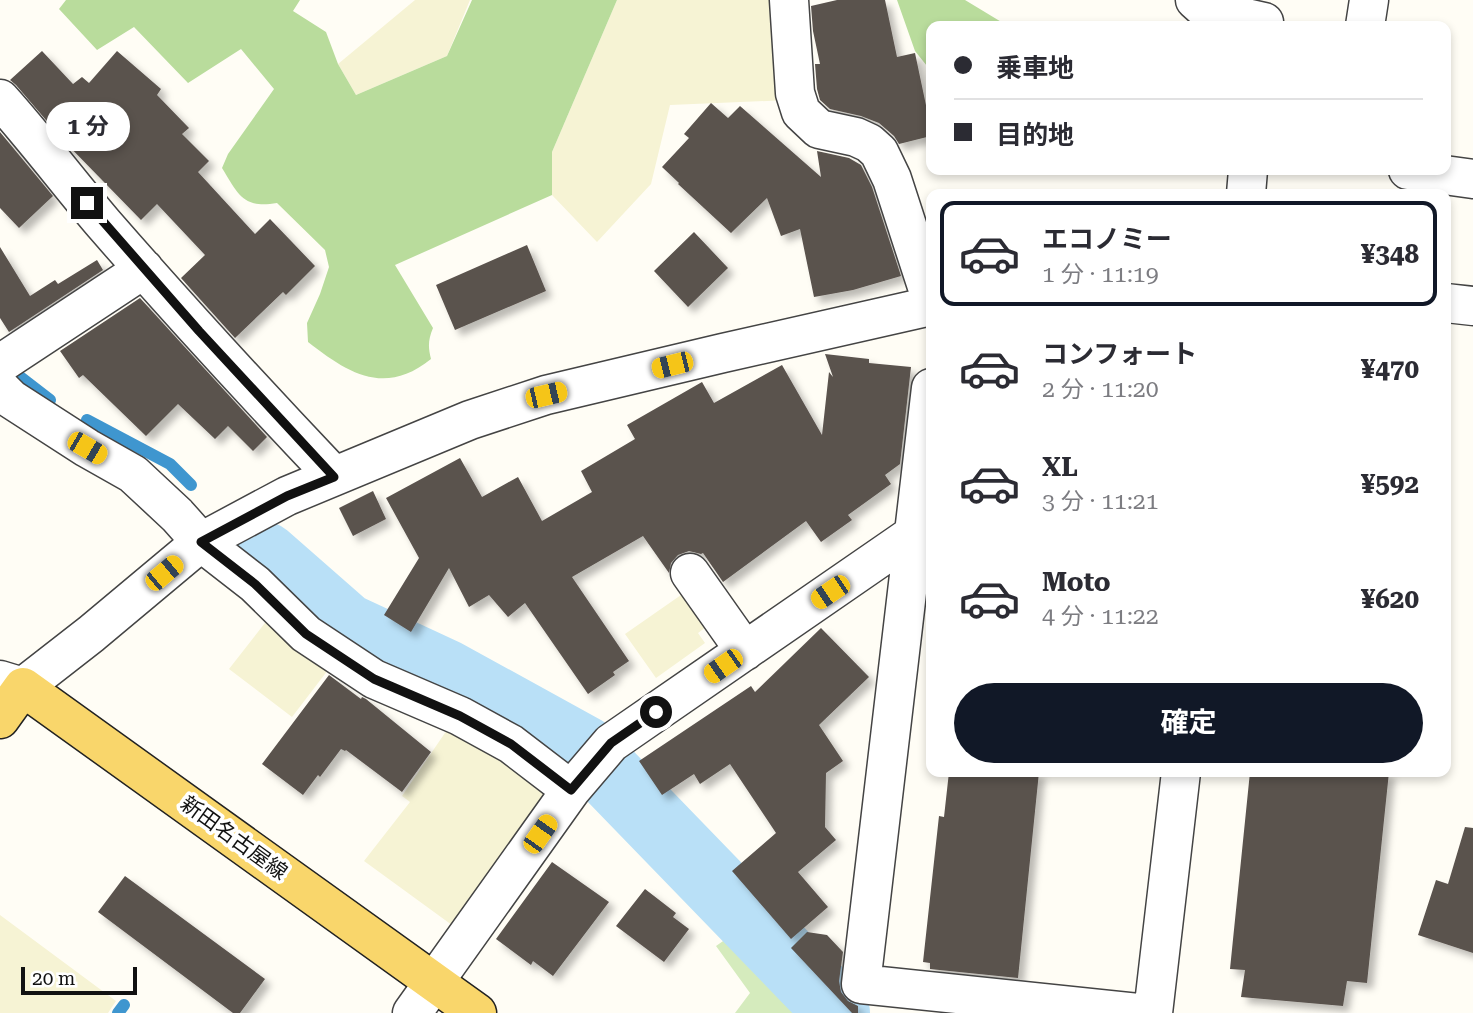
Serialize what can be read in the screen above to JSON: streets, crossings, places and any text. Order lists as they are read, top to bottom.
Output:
{
  "streets": {
    "main road": ["新田名古屋線"]
  },
  "scale_bar": "20 m",
  "page": {
    "banner": ["乗車地", "目的地"],
    "bubble": "1 分",
    "list": [
      {
        "name": "エコノミー",
        "note": "1 分 · 11:19",
        "value": "¥348"
      },
      {
        "name": "コンフォート",
        "note": "2 分 · 11:20",
        "value": "¥470"
      },
      {
        "name": "XL",
        "note": "3 分 · 11:21",
        "value": "¥592"
      },
      {
        "name": "Moto",
        "note": "4 分 · 11:22",
        "value": "¥620"
      }
    ],
    "buttons": "確定",
    "scale": "20 m"
  }
}
